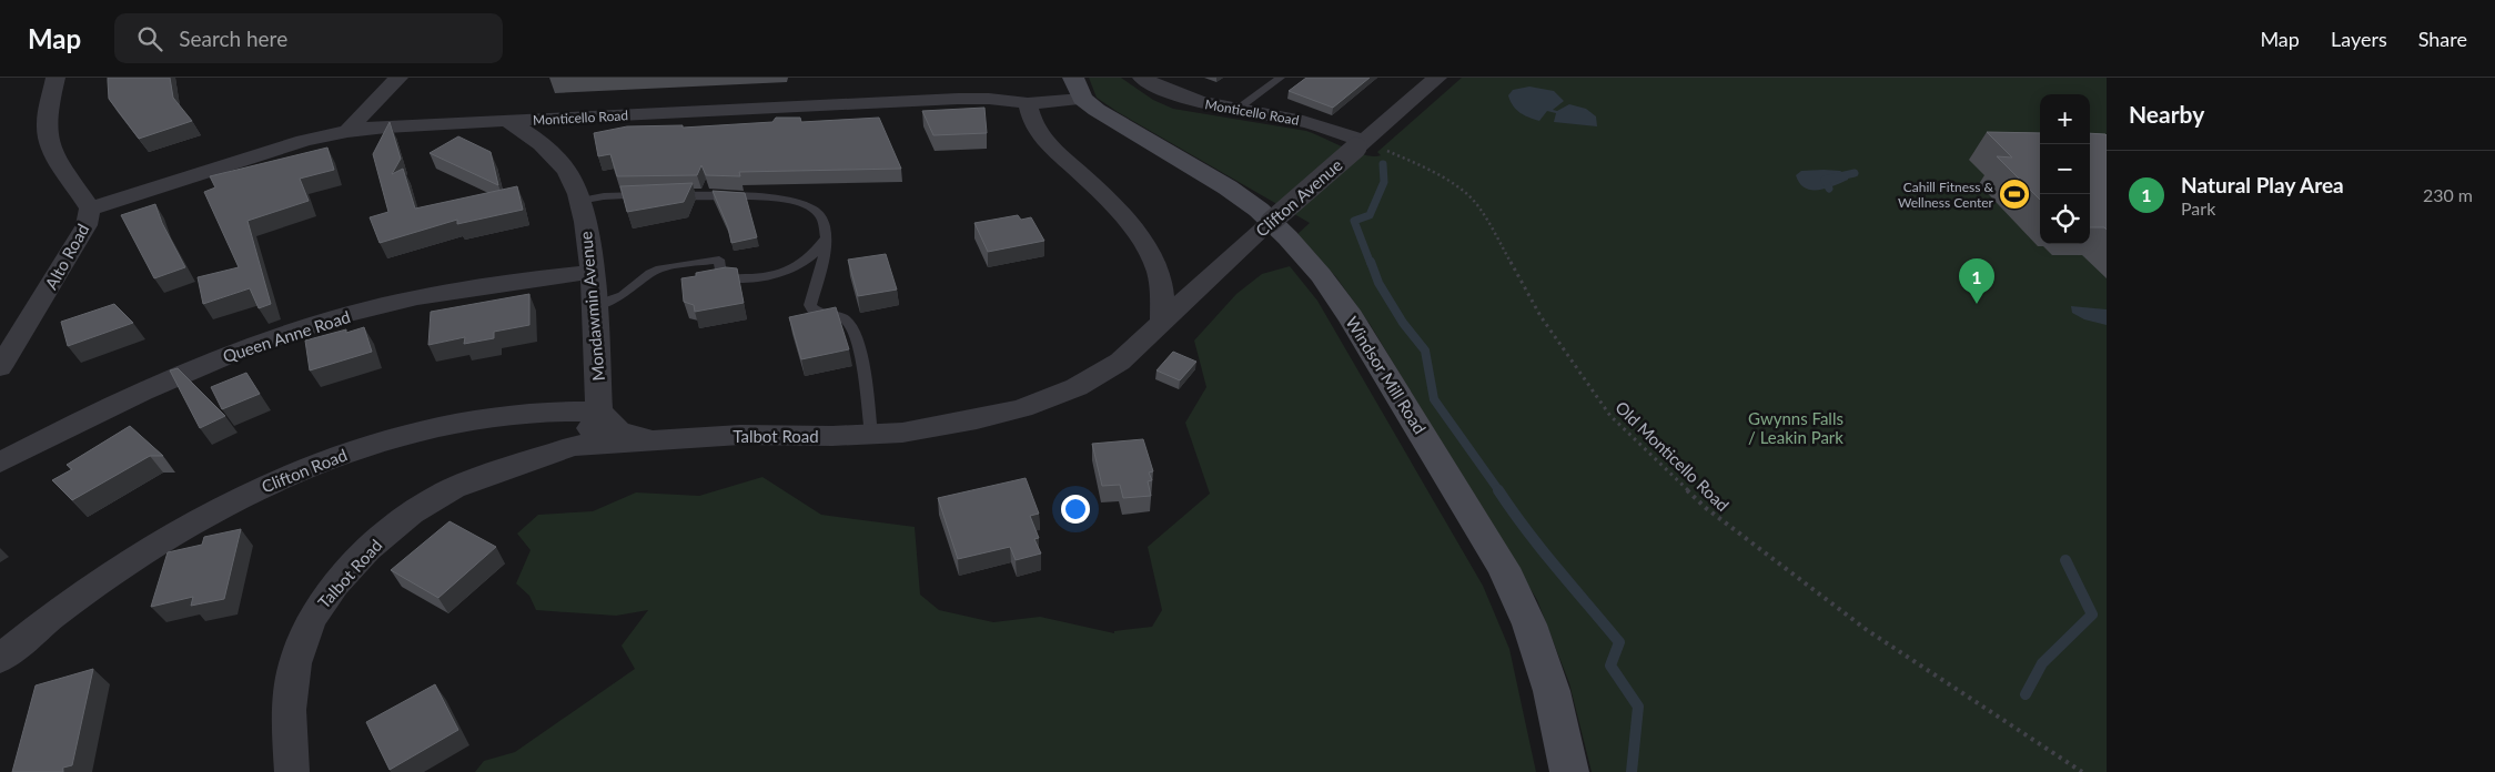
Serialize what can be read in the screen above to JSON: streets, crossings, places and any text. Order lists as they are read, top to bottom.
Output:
{
  "streets": {
    "main road": ["Windsor Mill Road"],
    "street": [
      "Monticello Road",
      "Clifton Avenue",
      "Alto Road",
      "Mondawmin Avenue",
      "Queen Anne Road",
      "Talbot Road",
      "Clifton Road"
    ],
    "path": ["Old Monticello Road"]
  },
  "crossings": [
    ["Monticello Road", "Clifton Avenue"],
    ["Monticello Road", "Alto Road"],
    ["Monticello Road", "Mondawmin Avenue"],
    ["Monticello Road", "Windsor Mill Road"],
    ["Monticello Road", "Old Monticello Road"],
    ["Clifton Avenue", "Talbot Road"],
    ["Clifton Avenue", "Old Monticello Road"],
    ["Mondawmin Avenue", "Queen Anne Road"],
    ["Mondawmin Avenue", "Clifton Road"]
  ],
  "parks": ["Gwynns Falls / Leakin Park"],
  "places": {
    "sports": ["Cahill Fitness & Wellness Center"]
  },
  "page": {
    "header": "Map",
    "search": "Search here",
    "nav": ["Map", "Layers", "Share"],
    "heading": "Nearby",
    "map_buttons": ["+", "−"],
    "list": [
      {
        "mark": "1",
        "name": "Natural Play Area",
        "note": "Park",
        "value": "230 m"
      }
    ],
    "pins": "1"
  }
}
